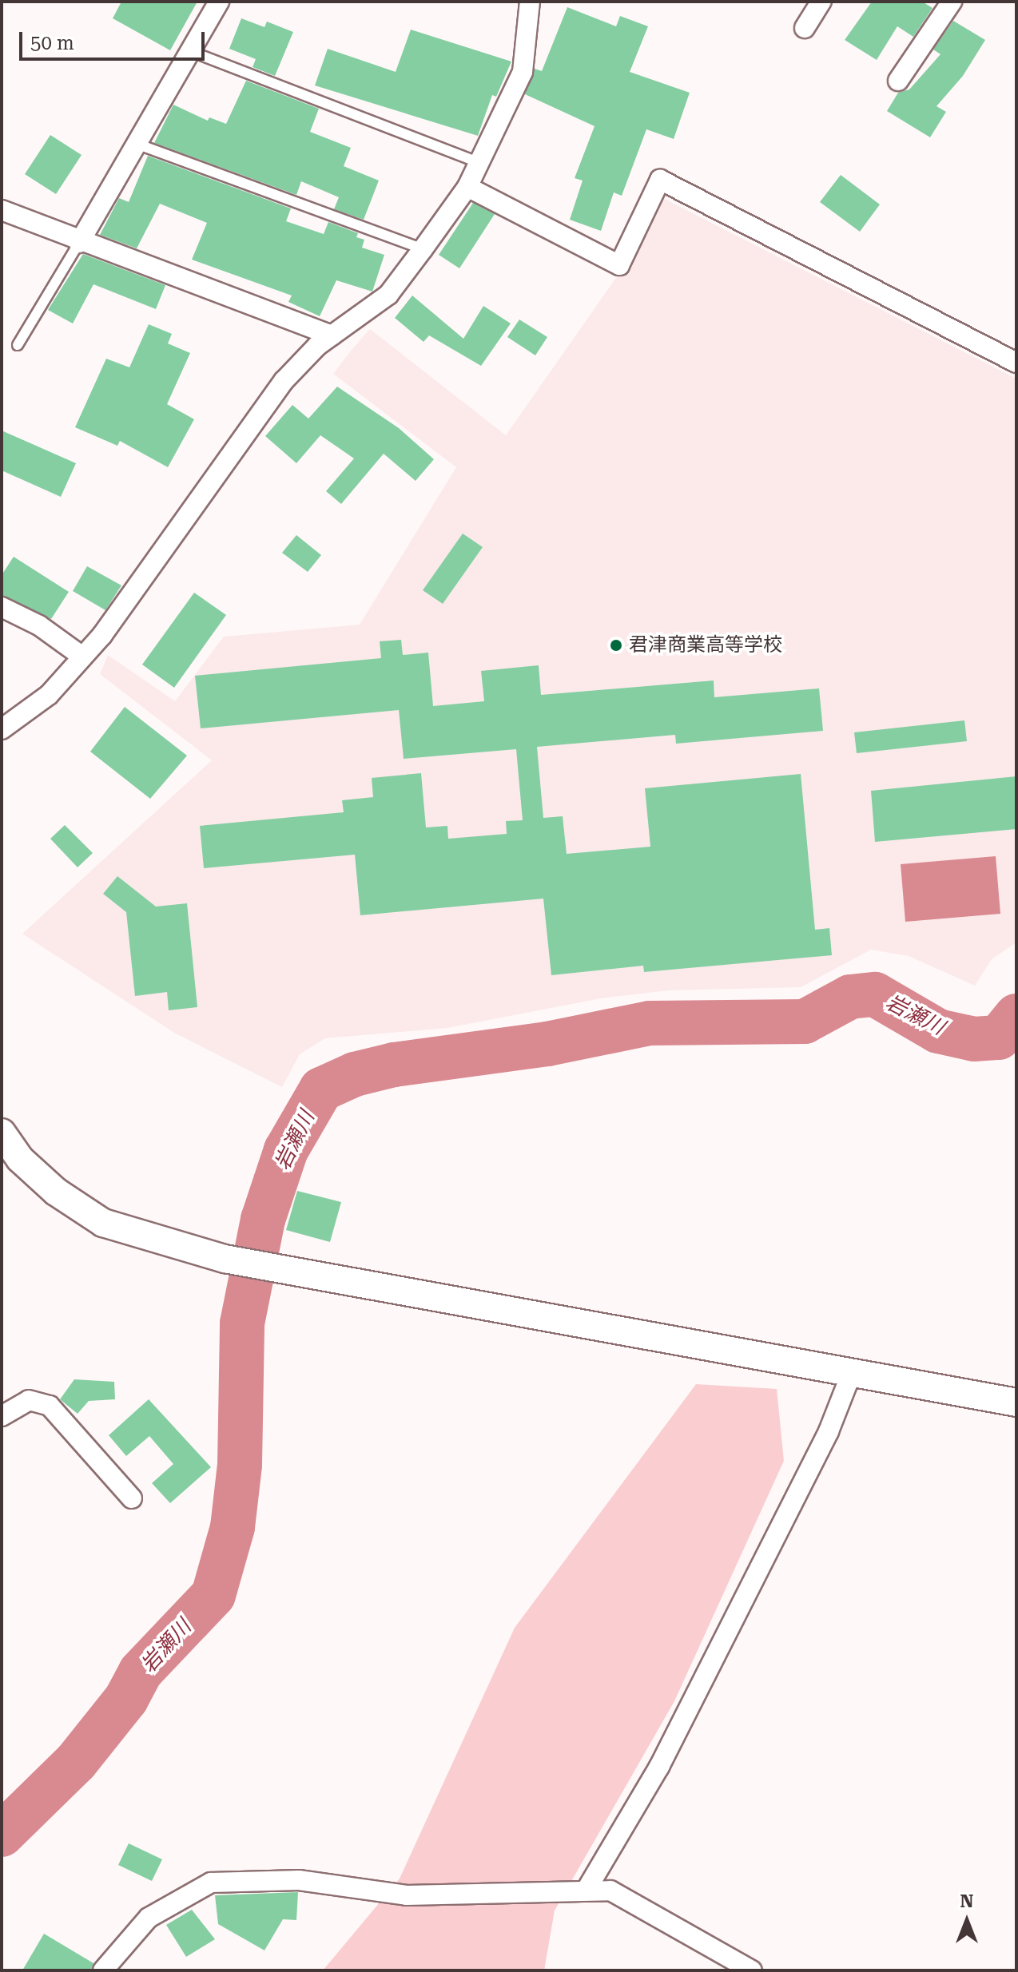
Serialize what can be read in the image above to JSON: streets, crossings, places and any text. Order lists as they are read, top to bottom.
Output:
{
  "water": ["岩瀬川"],
  "places": ["君津商業高等学校"],
  "scale_bar": "50 m",
  "north": "top"
}
